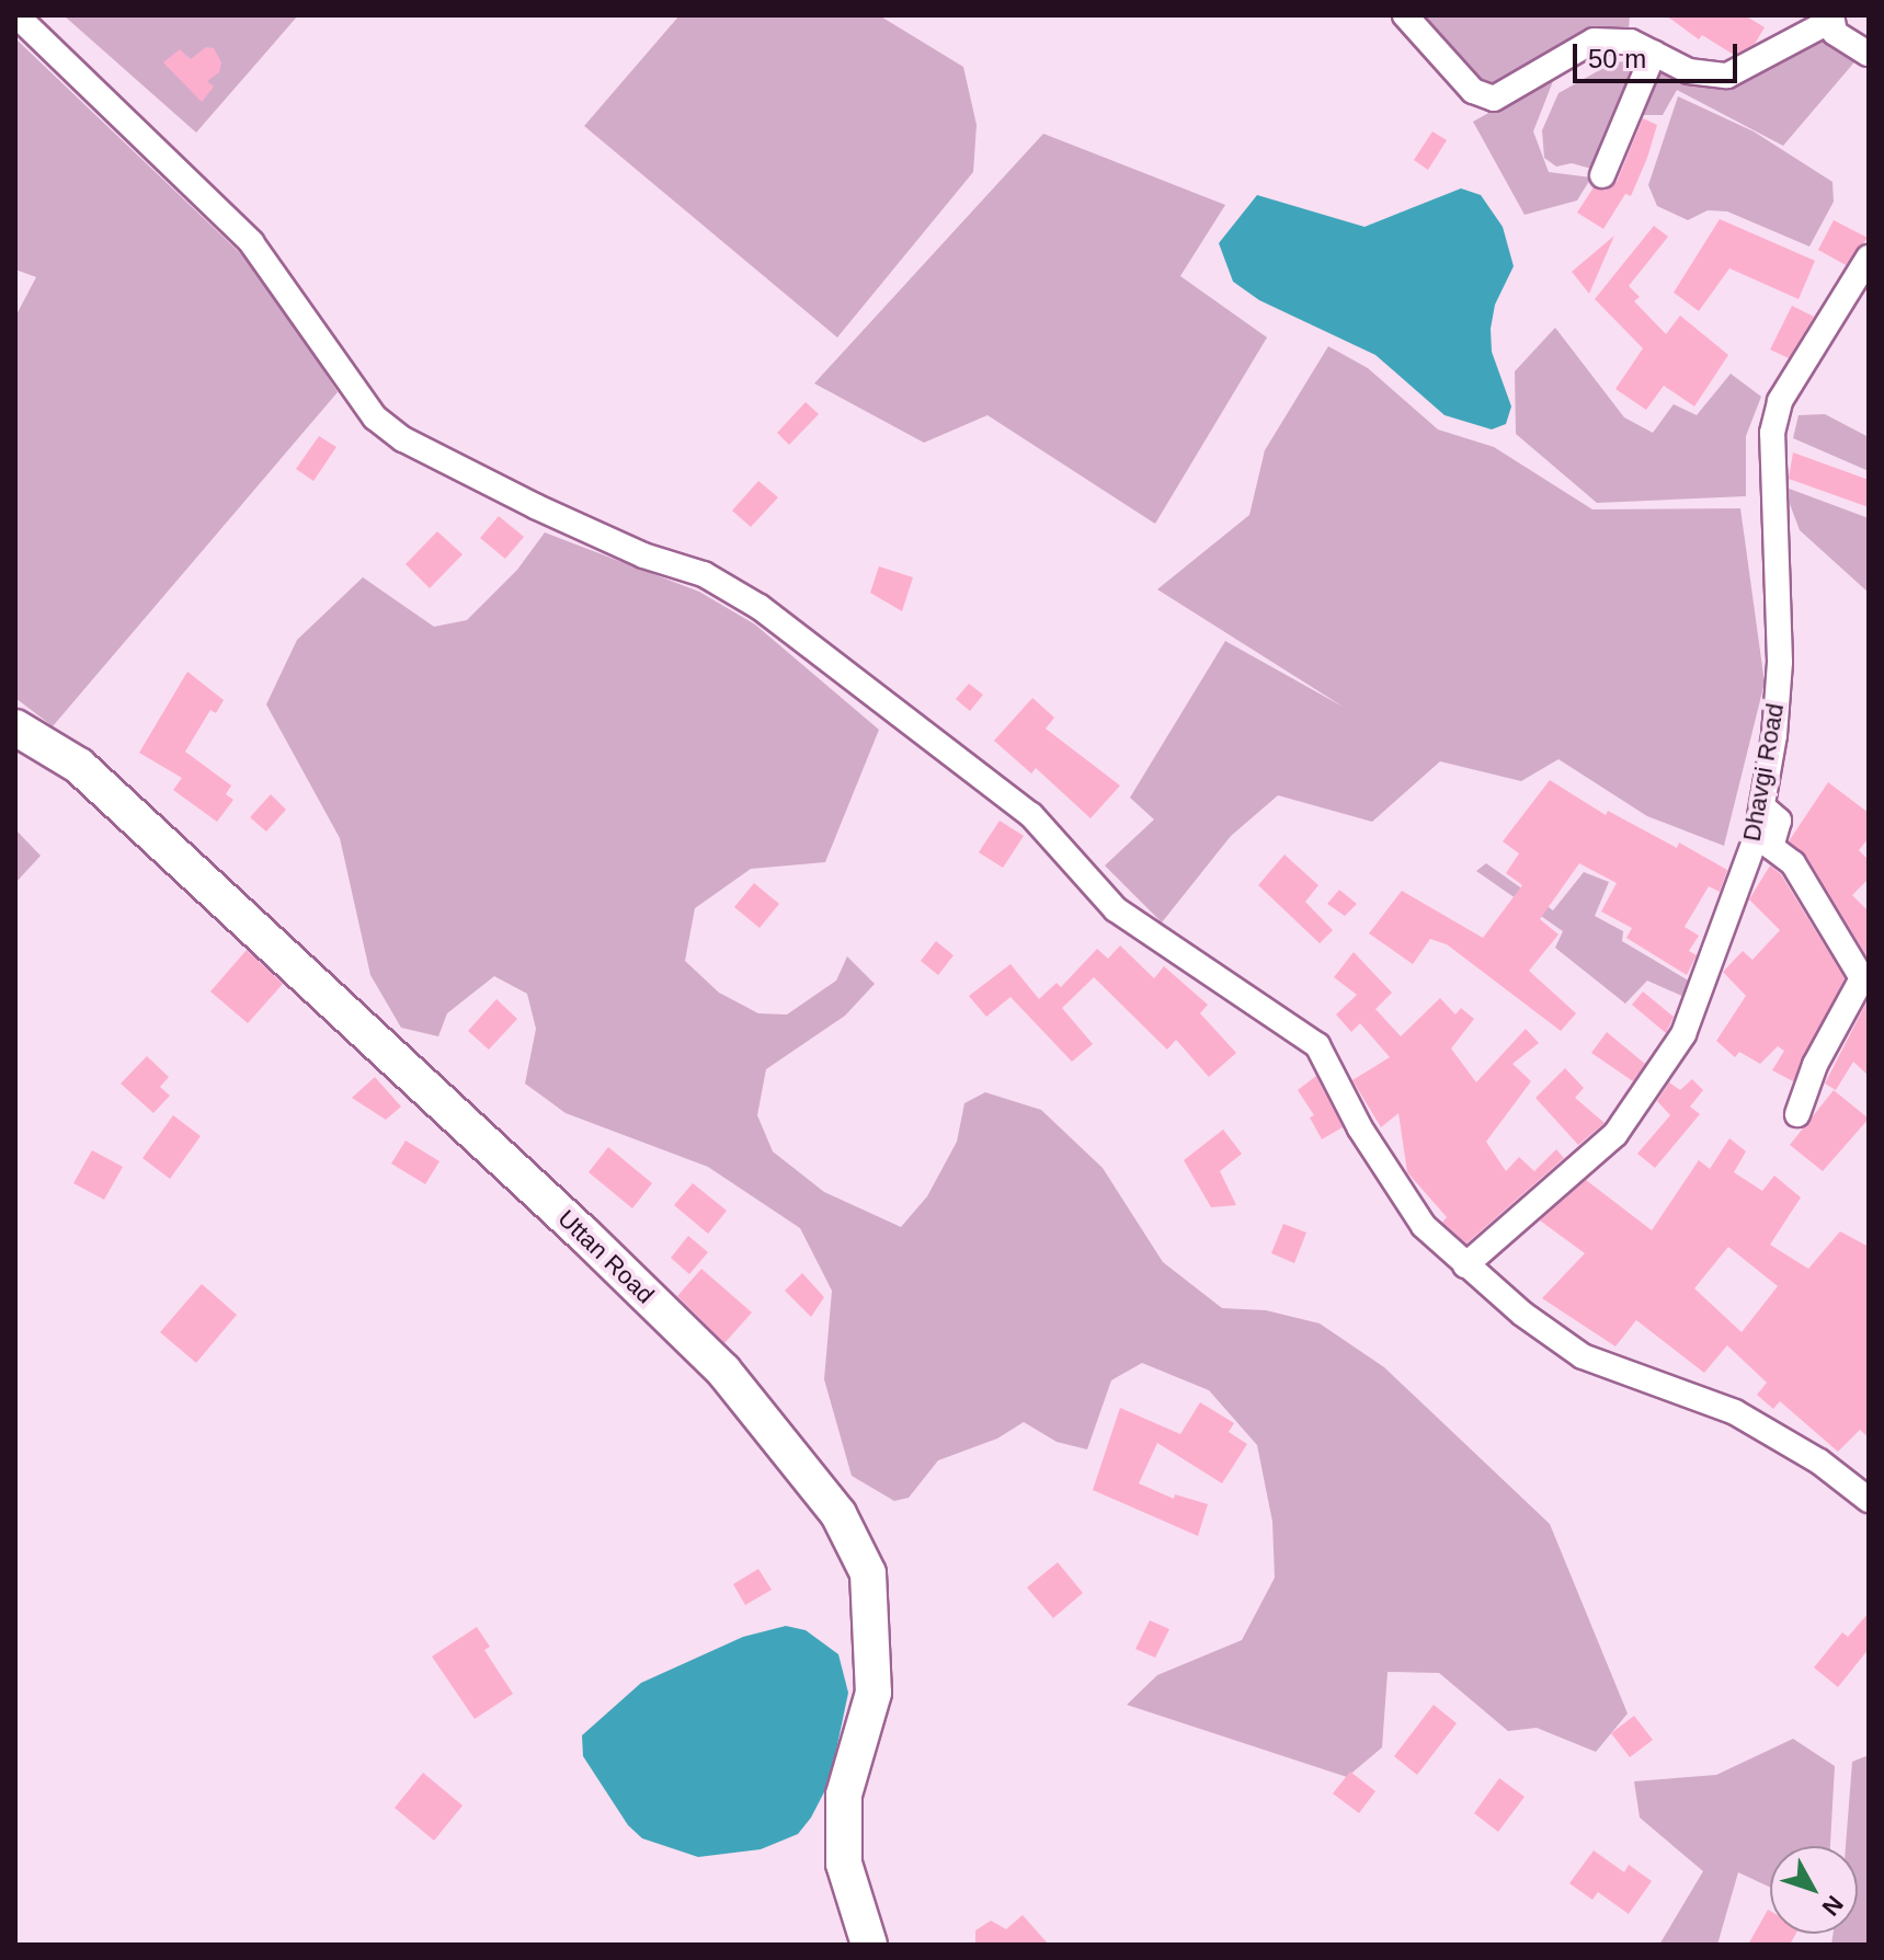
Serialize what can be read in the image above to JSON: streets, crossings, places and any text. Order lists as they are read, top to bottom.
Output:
{
  "streets": {
    "main road": ["Uttan Road"],
    "street": ["Dhavgi Road"]
  },
  "scale_bar": "50 m",
  "north": "bottom right"
}
